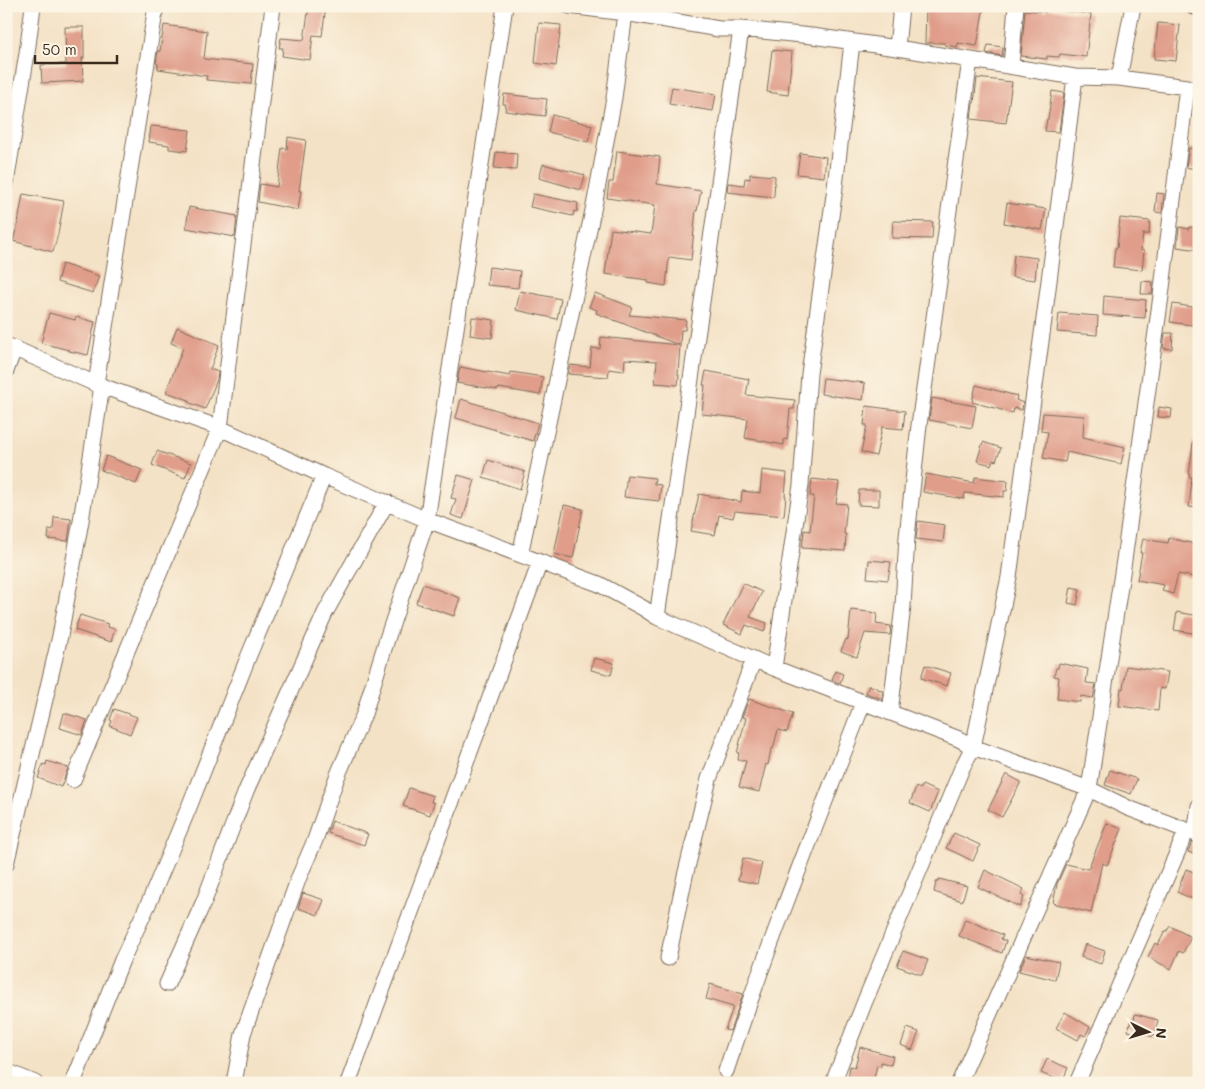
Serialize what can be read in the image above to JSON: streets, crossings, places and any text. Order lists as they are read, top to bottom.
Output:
{
  "scale_bar": "50 m",
  "north": "right"
}
